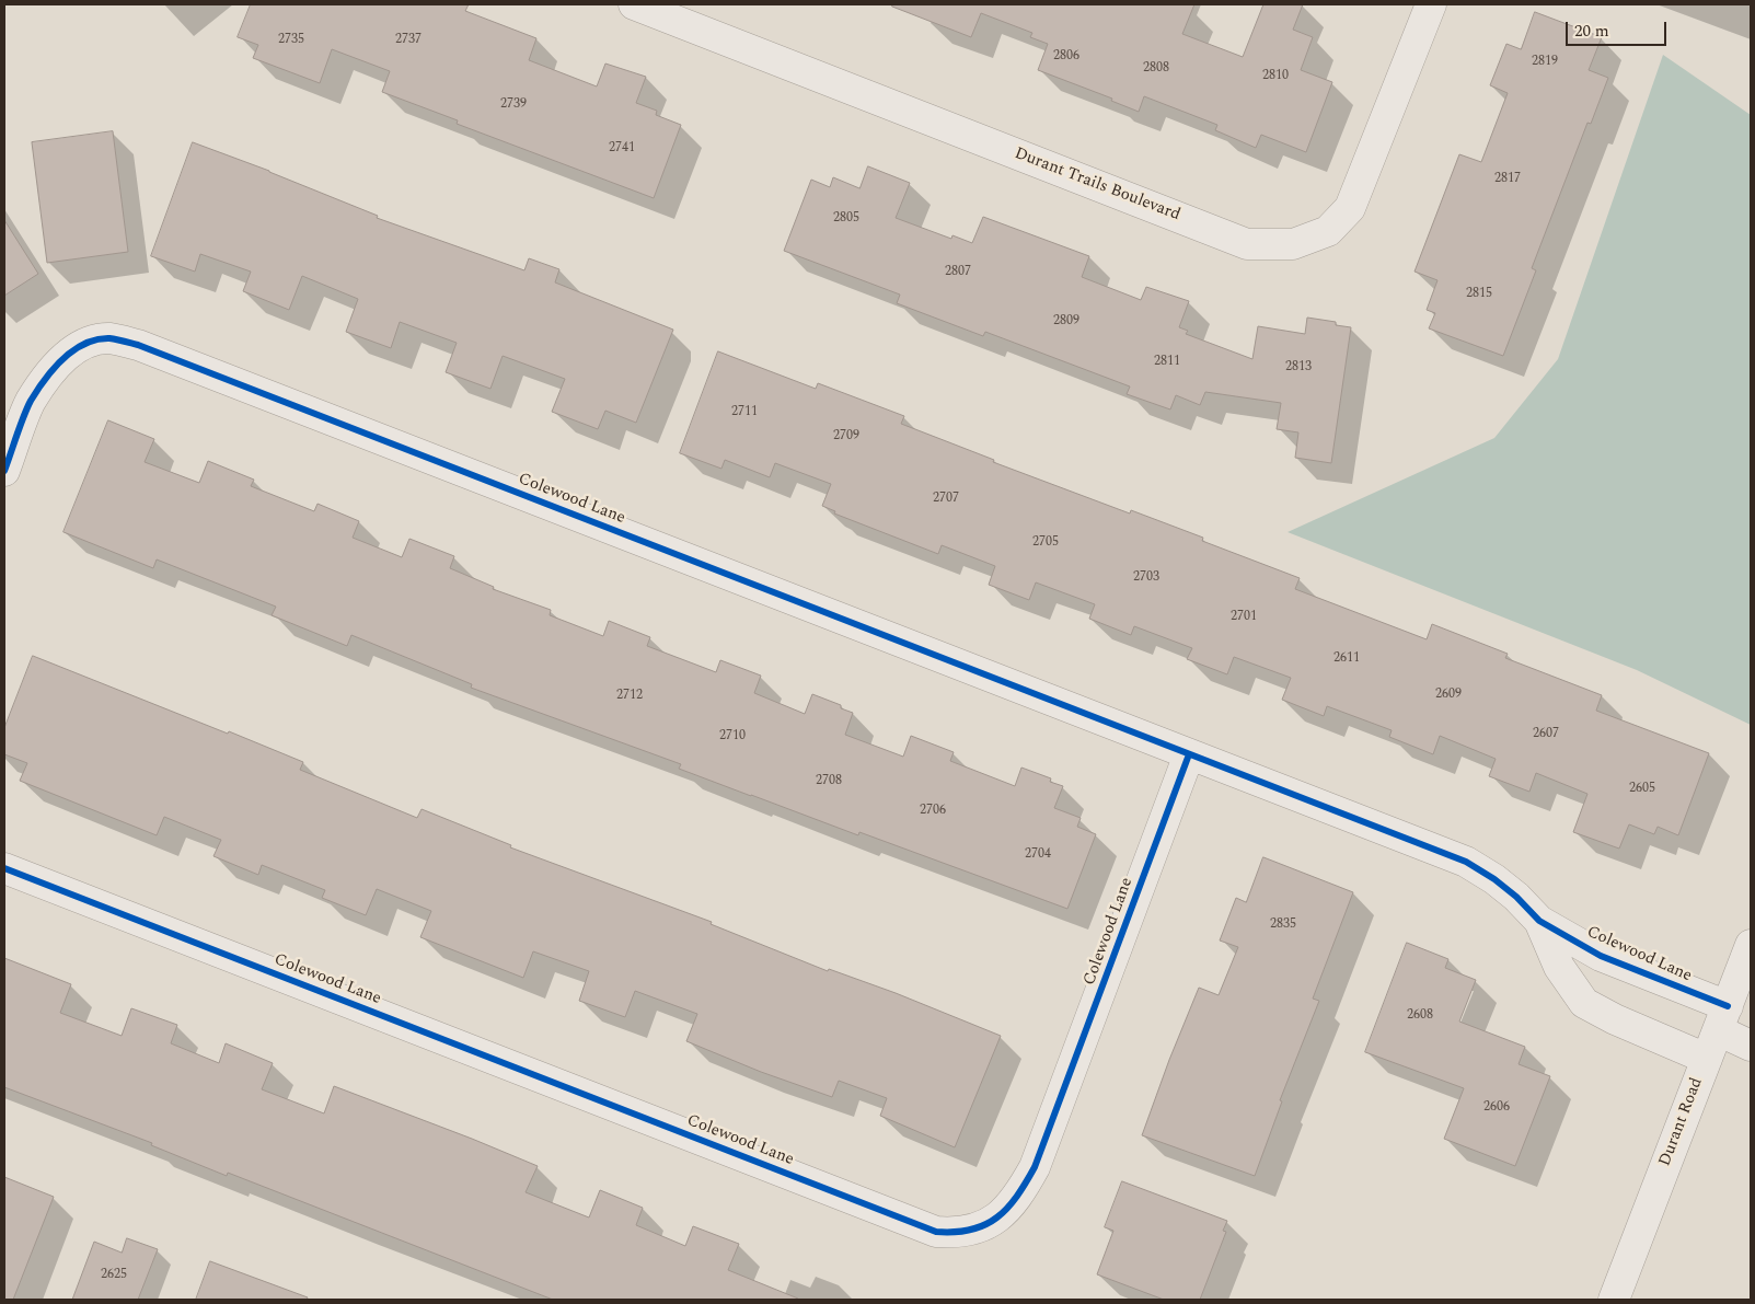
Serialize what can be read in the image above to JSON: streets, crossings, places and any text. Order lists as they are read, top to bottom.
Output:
{
  "streets": {
    "street": ["Durant Trails Boulevard", "Colewood Lane", "Durant Road"]
  },
  "crossings": [
    ["Colewood Lane", "Durant Road"]
  ],
  "house_numbers": [
    "2735",
    "2737",
    "2806",
    "2819",
    "2808",
    "2810",
    "2739",
    "2741",
    "2817",
    "2805",
    "2807",
    "2815",
    "2809",
    "2811",
    "2813",
    "2711",
    "2709",
    "2707",
    "2705",
    "2703",
    "2701",
    "2611",
    "2609",
    "2712",
    "2607",
    "2710",
    "2708",
    "2605",
    "2706",
    "2704",
    "2835",
    "2608",
    "2606",
    "2625"
  ],
  "scale_bar": "20 m"
}
